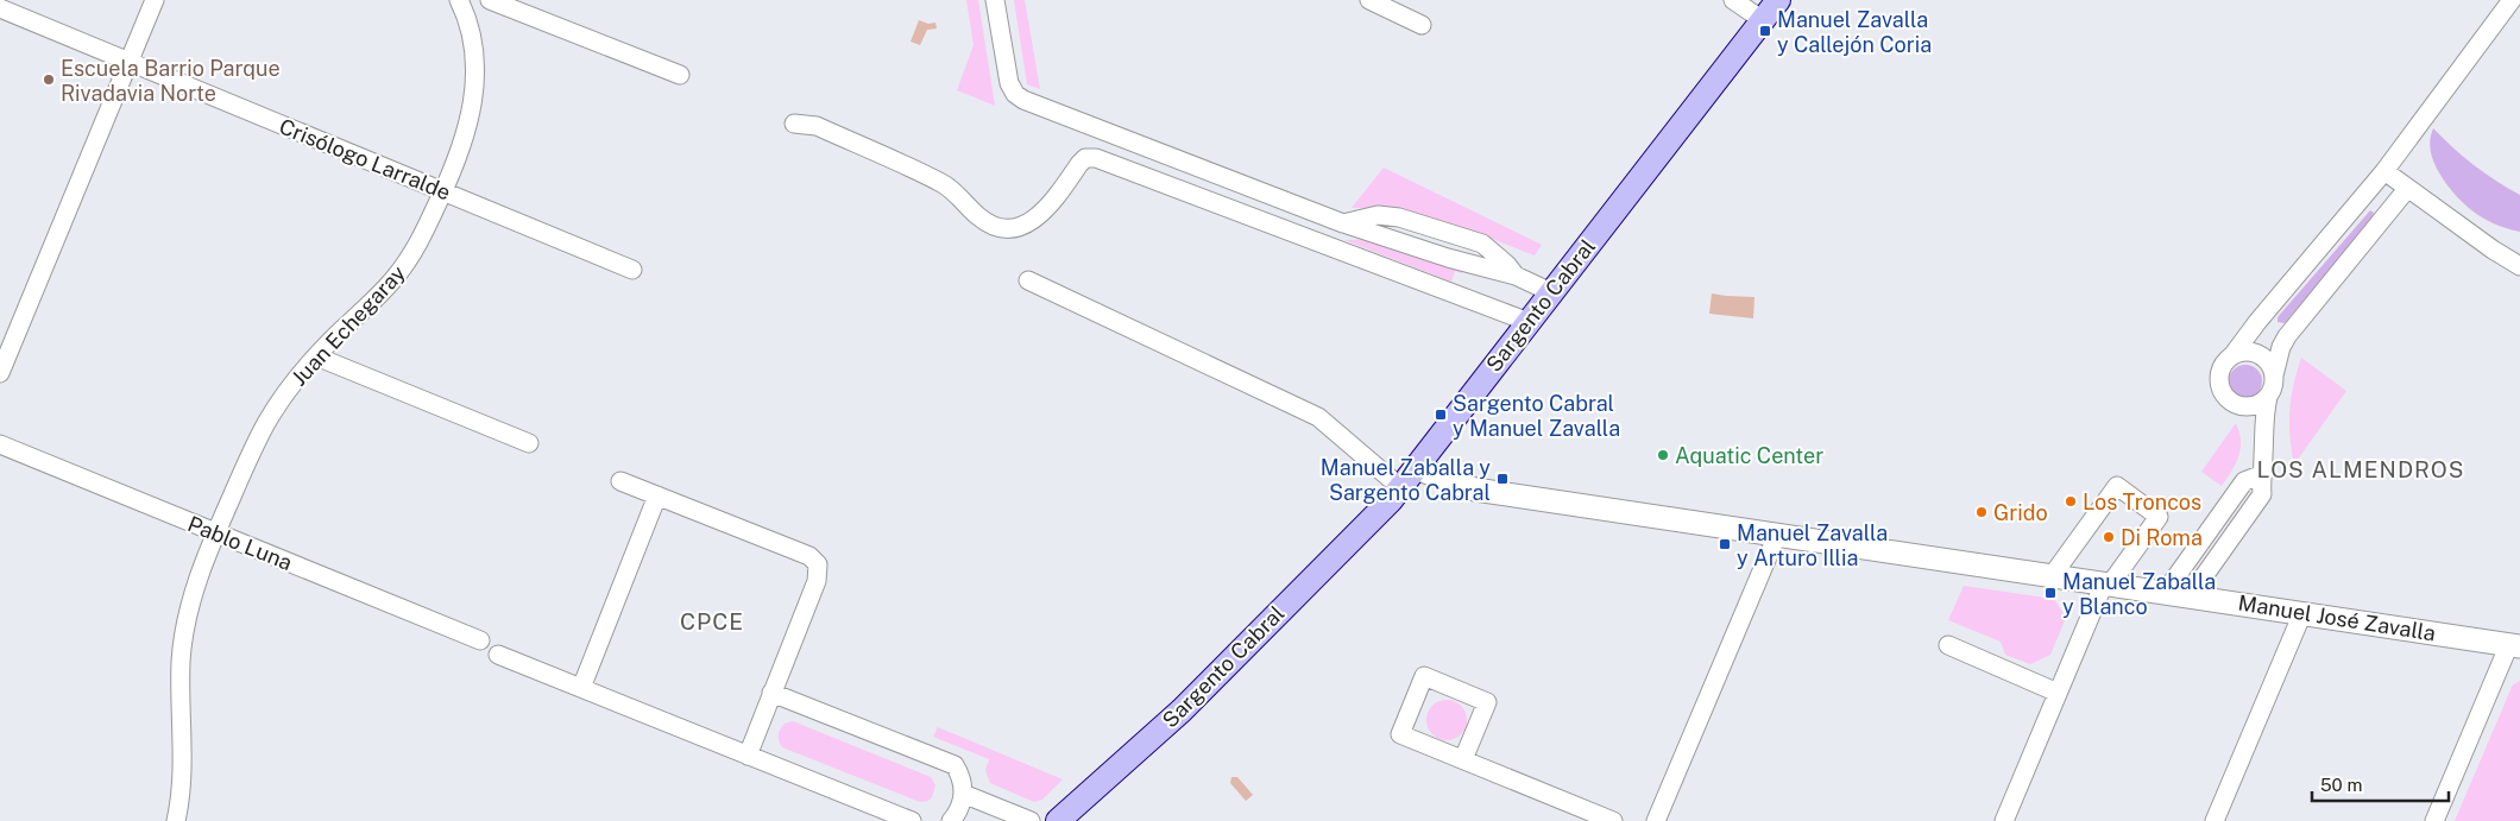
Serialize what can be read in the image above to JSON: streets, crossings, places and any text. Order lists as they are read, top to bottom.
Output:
{
  "streets": {
    "main road": ["Sargento Cabral"],
    "street": [
      "Crisólogo Larralde",
      "Juan Echegaray",
      "Pablo Luna",
      "Manuel José Zavalla"
    ]
  },
  "crossings": [
    ["Crisólogo Larralde", "Juan Echegaray"],
    ["Sargento Cabral", "Manuel José Zavalla"],
    ["Juan Echegaray", "Pablo Luna"]
  ],
  "districts": ["LOS ALMENDROS", "CPCE"],
  "places": {
    "transit": [
      "Manuel Zavalla y Callejón Coria",
      "Sargento Cabral y Manuel Zavalla",
      "Manuel Zaballa y Sargento Cabral",
      "Manuel Zavalla y Arturo Illia",
      "Manuel Zaballa y Blanco"
    ],
    "other": [
      "Escuela Barrio Parque Rivadavia Norte",
      "Aquatic Center",
      "Los Troncos",
      "Grido",
      "Di Roma"
    ]
  },
  "scale_bar": "50 m"
}
